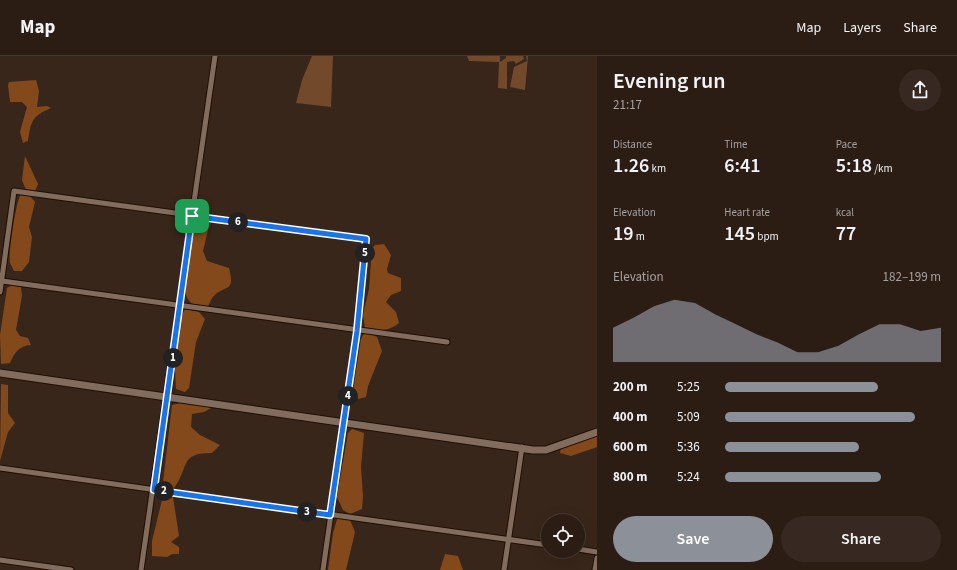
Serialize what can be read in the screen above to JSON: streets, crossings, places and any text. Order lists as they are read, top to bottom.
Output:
{
  "page": {
    "header": "Map",
    "nav": ["Map", "Layers", "Share"],
    "heading": ["Evening run", "21:17"],
    "stats": [
      ["Distance", "1.26 km"],
      ["Time", "6:41"],
      ["Pace", "5:18 /km"],
      ["Elevation", "19 m"],
      ["Heart rate", "145 bpm"],
      ["kcal", "77"]
    ],
    "pins": [
      "6",
      "5",
      "1",
      "4",
      "2",
      "3"
    ],
    "chart": ["Elevation", "182–199 m"],
    "list": [
      {
        "name": "200 m",
        "note": "5:25"
      },
      {
        "name": "400 m",
        "note": "5:09"
      },
      {
        "name": "600 m",
        "note": "5:36"
      },
      {
        "name": "800 m",
        "note": "5:24"
      }
    ],
    "buttons": ["Save", "Share"]
  }
}
